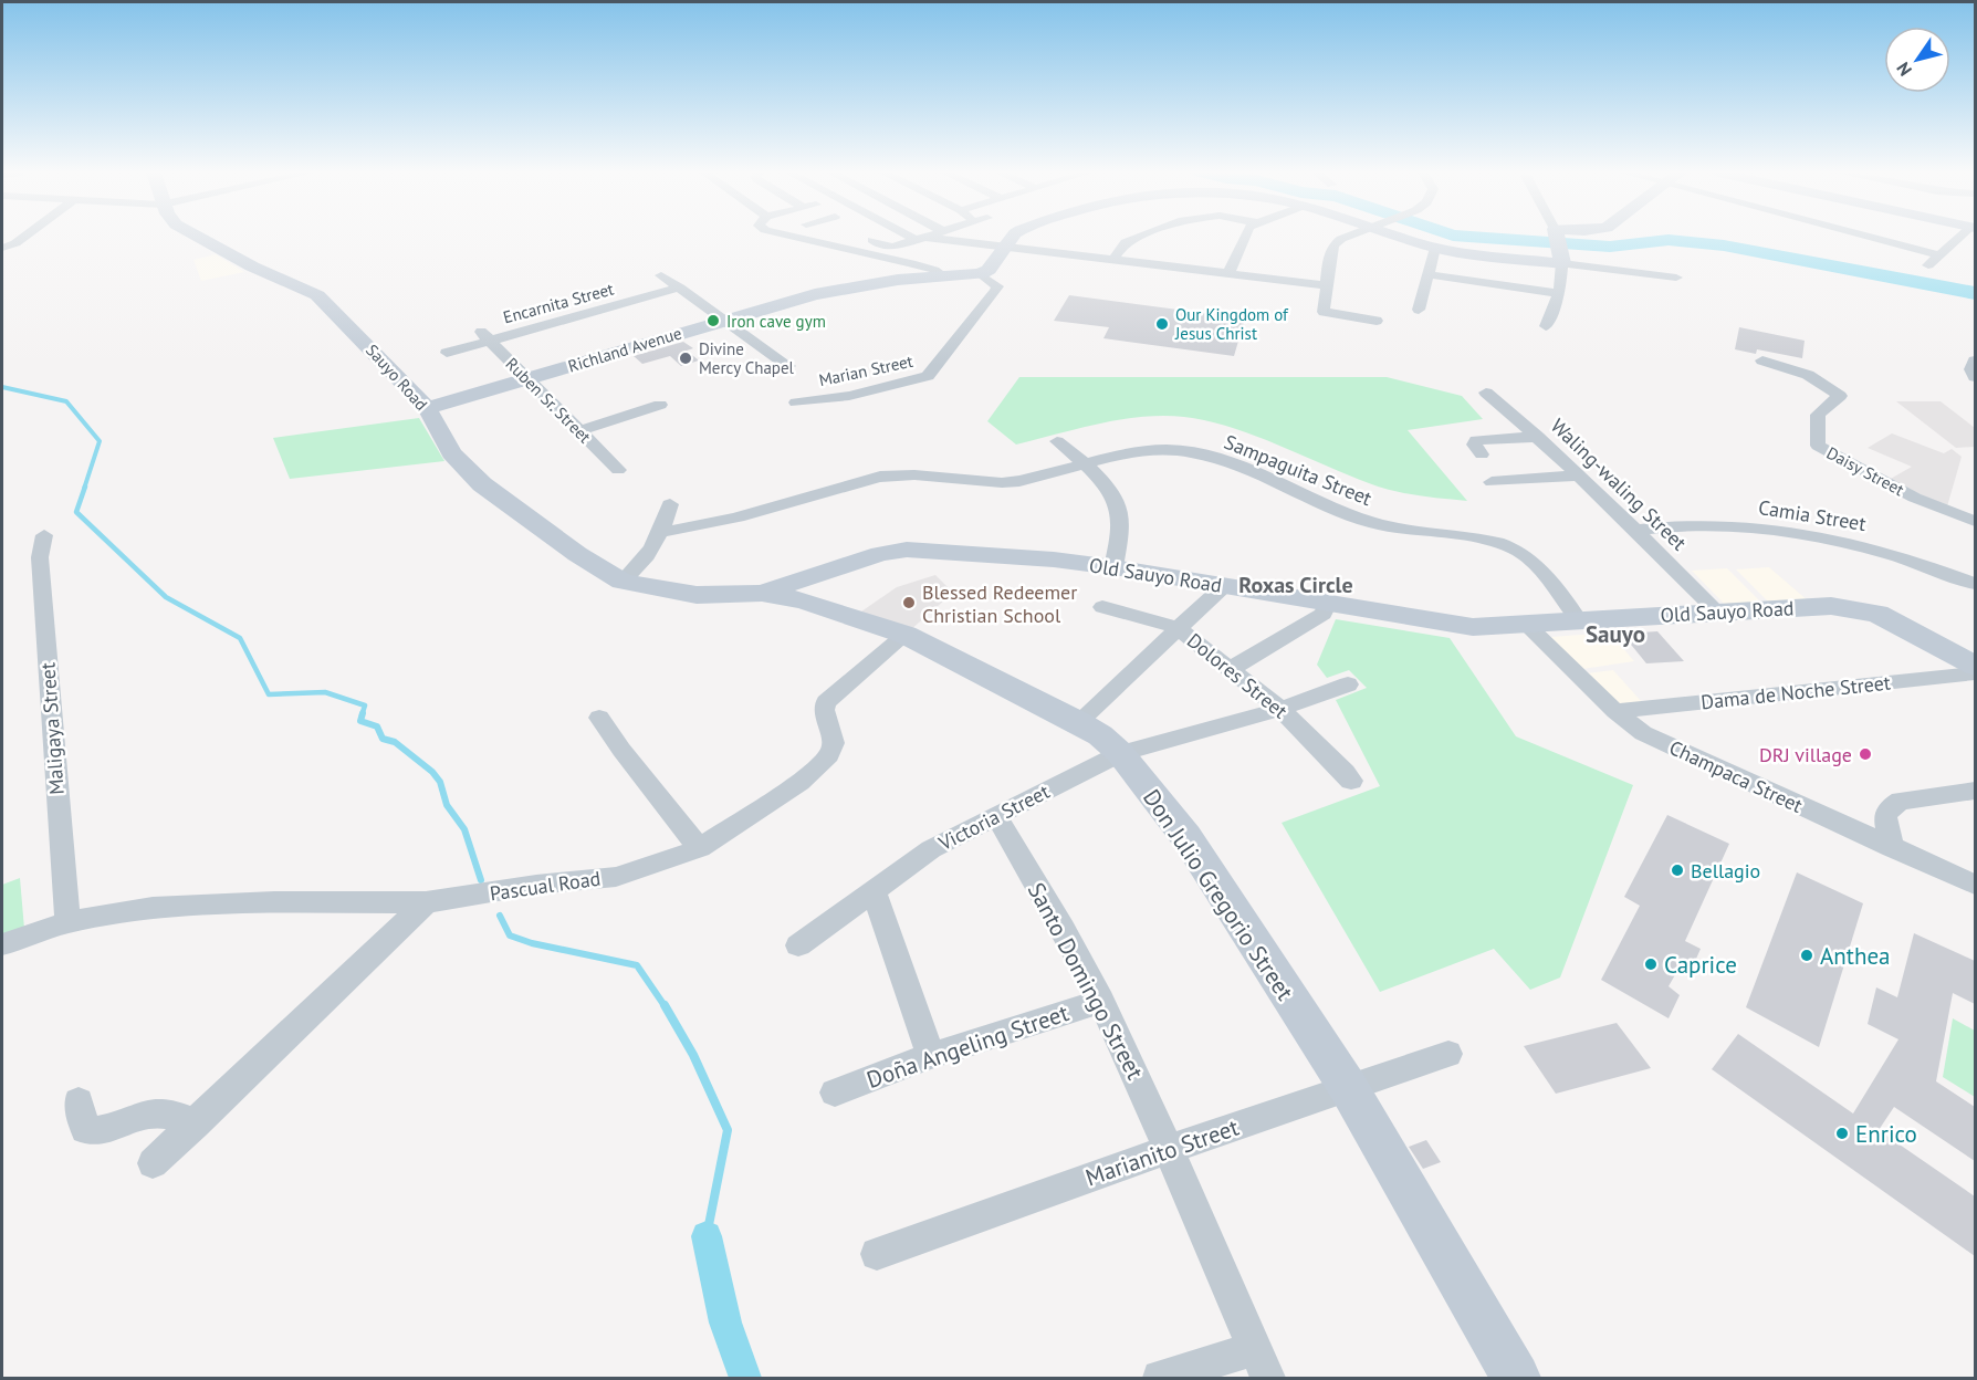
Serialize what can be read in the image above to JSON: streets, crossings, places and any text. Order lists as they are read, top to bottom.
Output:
{
  "streets": {
    "street": [
      "Encarnita Street",
      "Richland Avenue",
      "Marian Street",
      "Sauyo Road",
      "Ruben Sr. Street",
      "Sampaguita Street",
      "Daisy Street",
      "Waling-waling Street",
      "Camia Street",
      "Old Sauyo Road",
      "Dolores Street",
      "Dama de Noche Street",
      "Maligaya Street",
      "Champaca Street",
      "Victoria Street",
      "Pascual Road",
      "Don Julio Gregorio Street",
      "Santo Domingo Street",
      "Doña Angeling Street",
      "Marianito Street"
    ]
  },
  "crossings": [
    ["Encarnita Street", "Ruben Sr. Street"],
    ["Richland Avenue", "Marian Street"],
    ["Richland Avenue", "Sauyo Road"],
    ["Richland Avenue", "Ruben Sr. Street"],
    ["Sauyo Road", "Old Sauyo Road"],
    ["Sauyo Road", "Don Julio Gregorio Street"],
    ["Sampaguita Street", "Old Sauyo Road"],
    ["Waling-waling Street", "Camia Street"],
    ["Waling-waling Street", "Old Sauyo Road"],
    ["Old Sauyo Road", "Champaca Street"],
    ["Old Sauyo Road", "Don Julio Gregorio Street"],
    ["Dolores Street", "Victoria Street"],
    ["Dama de Noche Street", "Champaca Street"],
    ["Maligaya Street", "Pascual Road"],
    ["Victoria Street", "Don Julio Gregorio Street"],
    ["Victoria Street", "Santo Domingo Street"],
    ["Pascual Road", "Don Julio Gregorio Street"],
    ["Don Julio Gregorio Street", "Marianito Street"],
    ["Santo Domingo Street", "Doña Angeling Street"],
    ["Santo Domingo Street", "Marianito Street"]
  ],
  "districts": ["Roxas Circle", "Sauyo"],
  "places": [
    "Iron cave gym",
    "Our Kingdom of Jesus Christ",
    "Divine Mercy Chapel",
    "Blessed Redeemer Christian School",
    "DRJ village",
    "Bellagio",
    "Anthea",
    "Caprice",
    "Enrico"
  ],
  "north": "bottom left"
}
